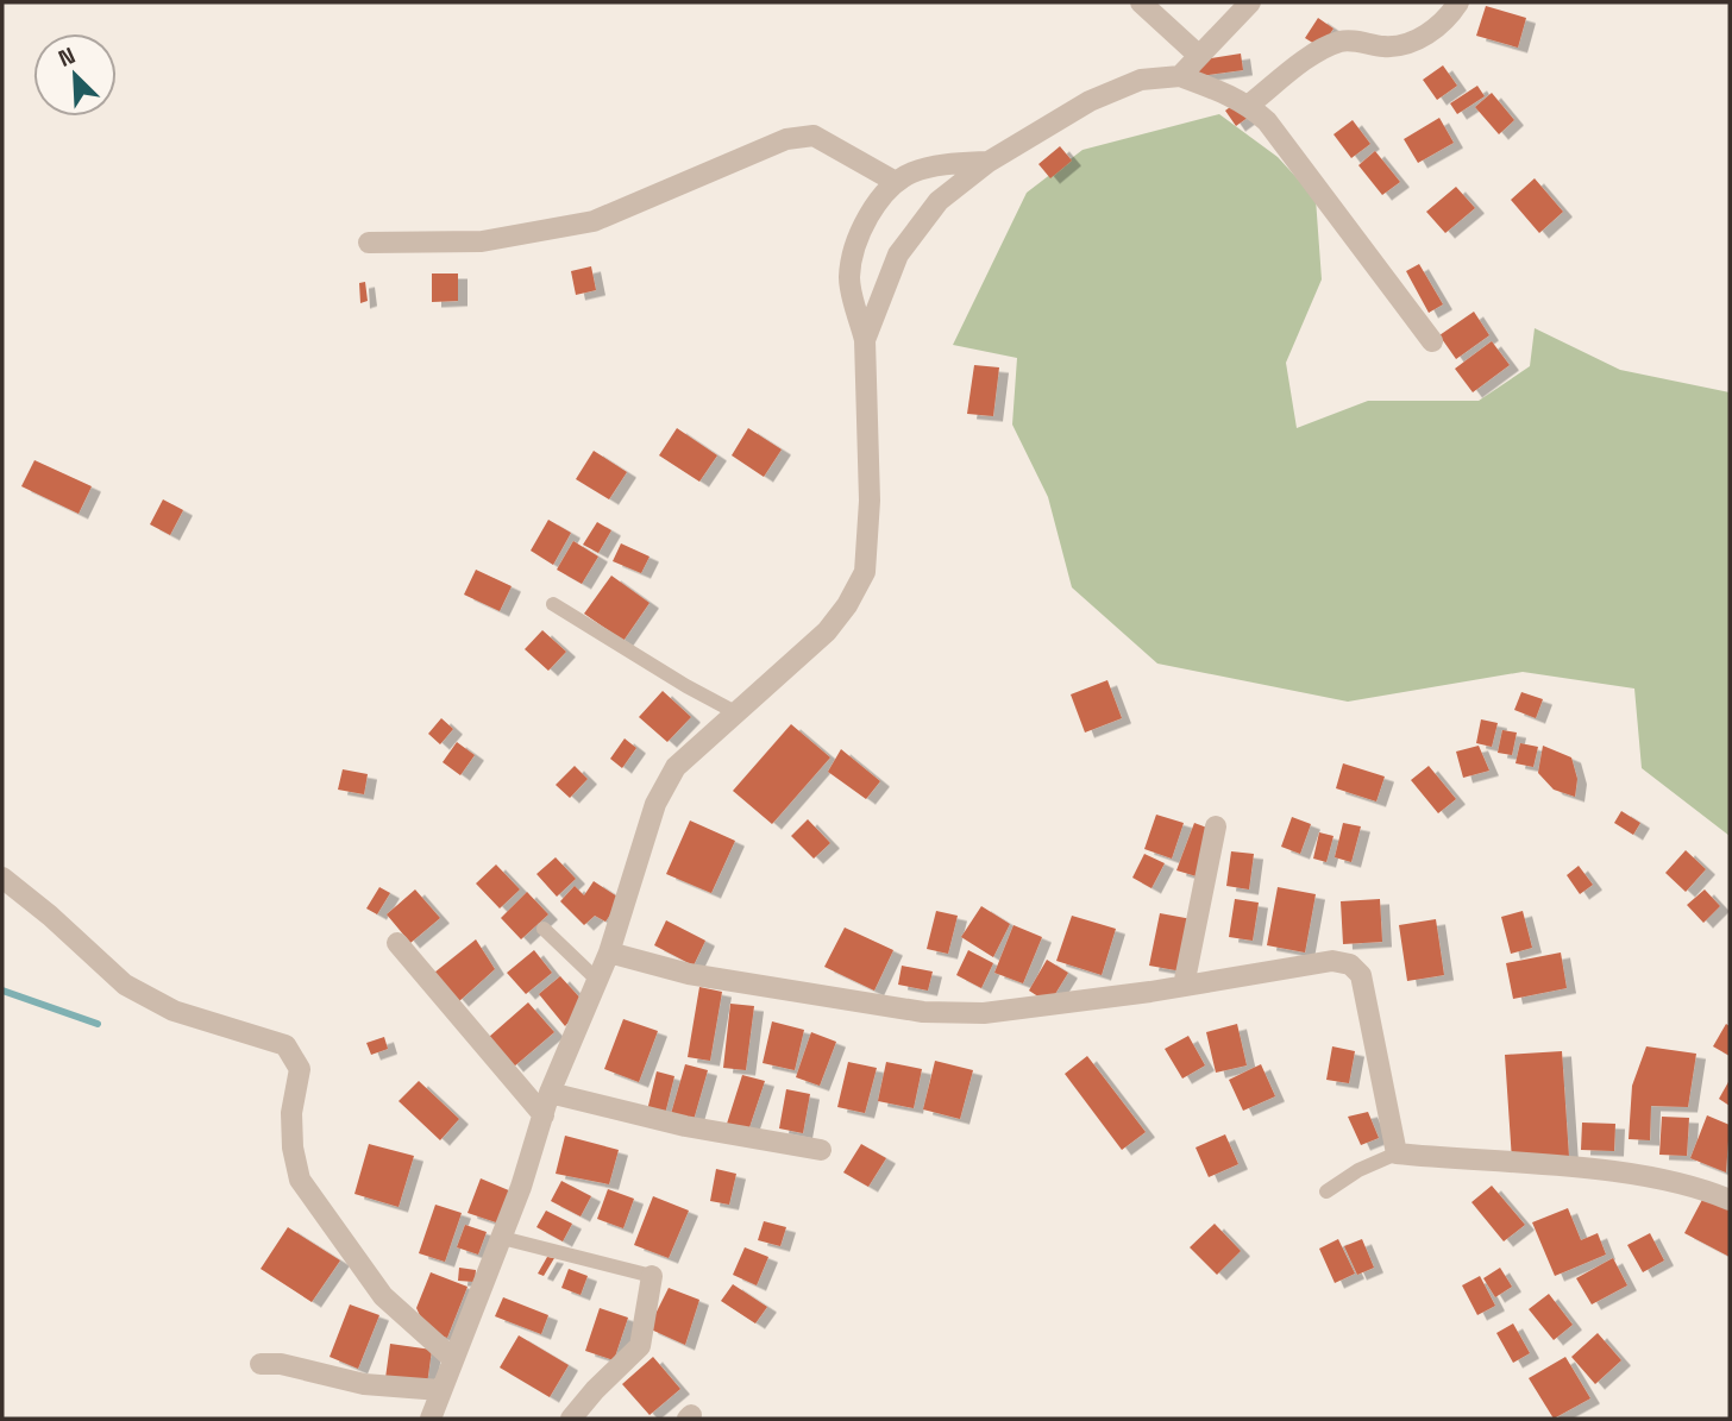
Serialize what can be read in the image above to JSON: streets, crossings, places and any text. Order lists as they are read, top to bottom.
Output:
{
  "north": "top left"
}
